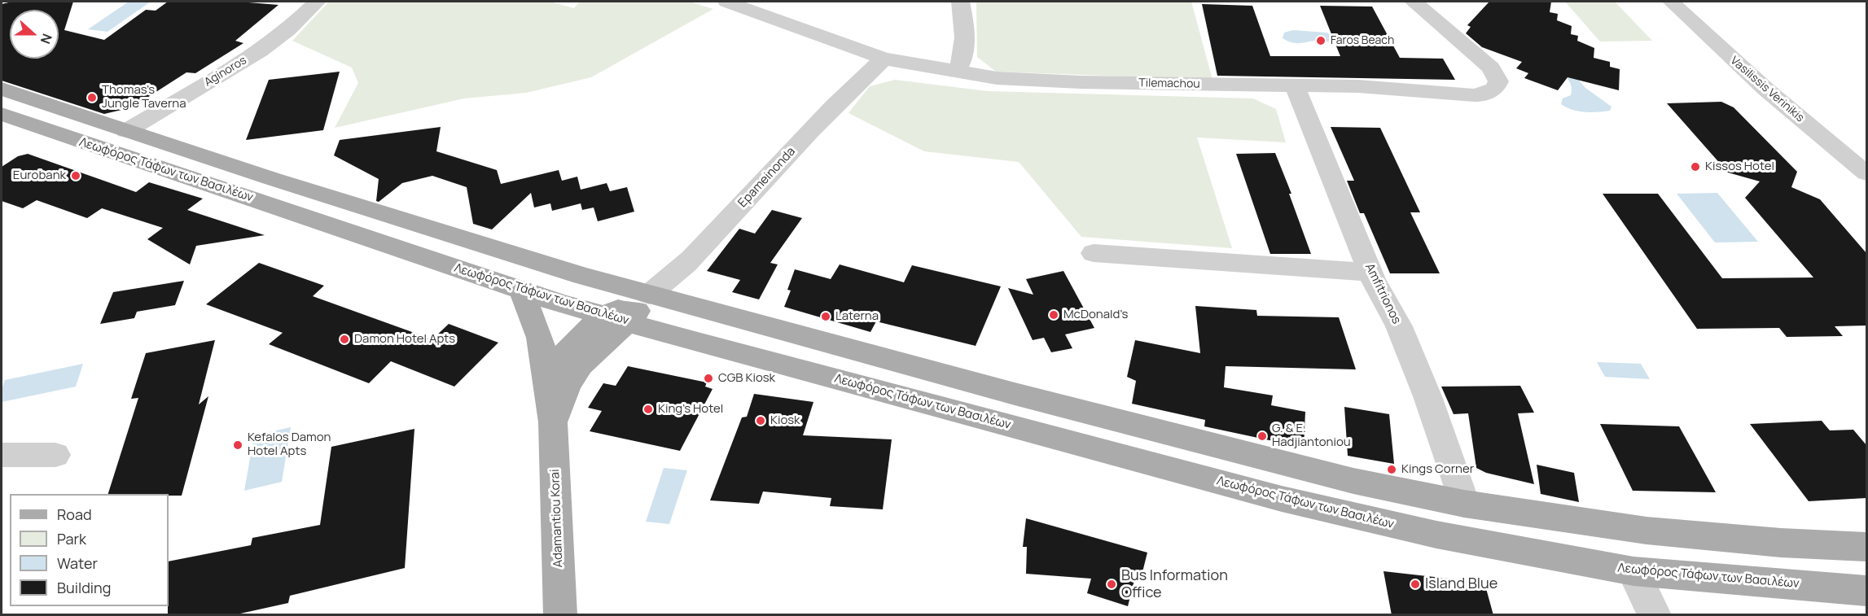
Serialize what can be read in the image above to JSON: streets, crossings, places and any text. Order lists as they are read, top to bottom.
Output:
{
  "streets": {
    "main road": ["Λεωφόρος Τάφων των Βασιλέων", "Adamantiou Korai"],
    "street": [
      "Aginoros",
      "Tilemachou",
      "Vasilissis Verinikis",
      "Epameinonda",
      "Amfitrionos"
    ]
  },
  "crossings": [
    ["Aginoros", "Λεωφόρος Τάφων των Βασιλέων"],
    ["Tilemachou", "Epameinonda"],
    ["Tilemachou", "Amfitrionos"],
    ["Λεωφόρος Τάφων των Βασιλέων", "Epameinonda"],
    ["Λεωφόρος Τάφων των Βασιλέων", "Amfitrionos"],
    ["Λεωφόρος Τάφων των Βασιλέων", "Adamantiou Korai"],
    ["Epameinonda", "Adamantiou Korai"]
  ],
  "places": [
    "Faros Beach",
    "Thomas's Jungle Taverna",
    "Kissos Hotel",
    "Eurobank",
    "McDonald's",
    "Laterna",
    "Damon Hotel Apts",
    "CGB Kiosk",
    "King's Hotel",
    "Kiosk",
    "G. & E. Hadjiantoniou",
    "Kefalos Damon Hotel Apts",
    "Kings Corner",
    "Bus Information Office",
    "Island Blue"
  ],
  "legend": [
    "Road",
    "Park",
    "Water",
    "Building"
  ],
  "north": "right"
}
